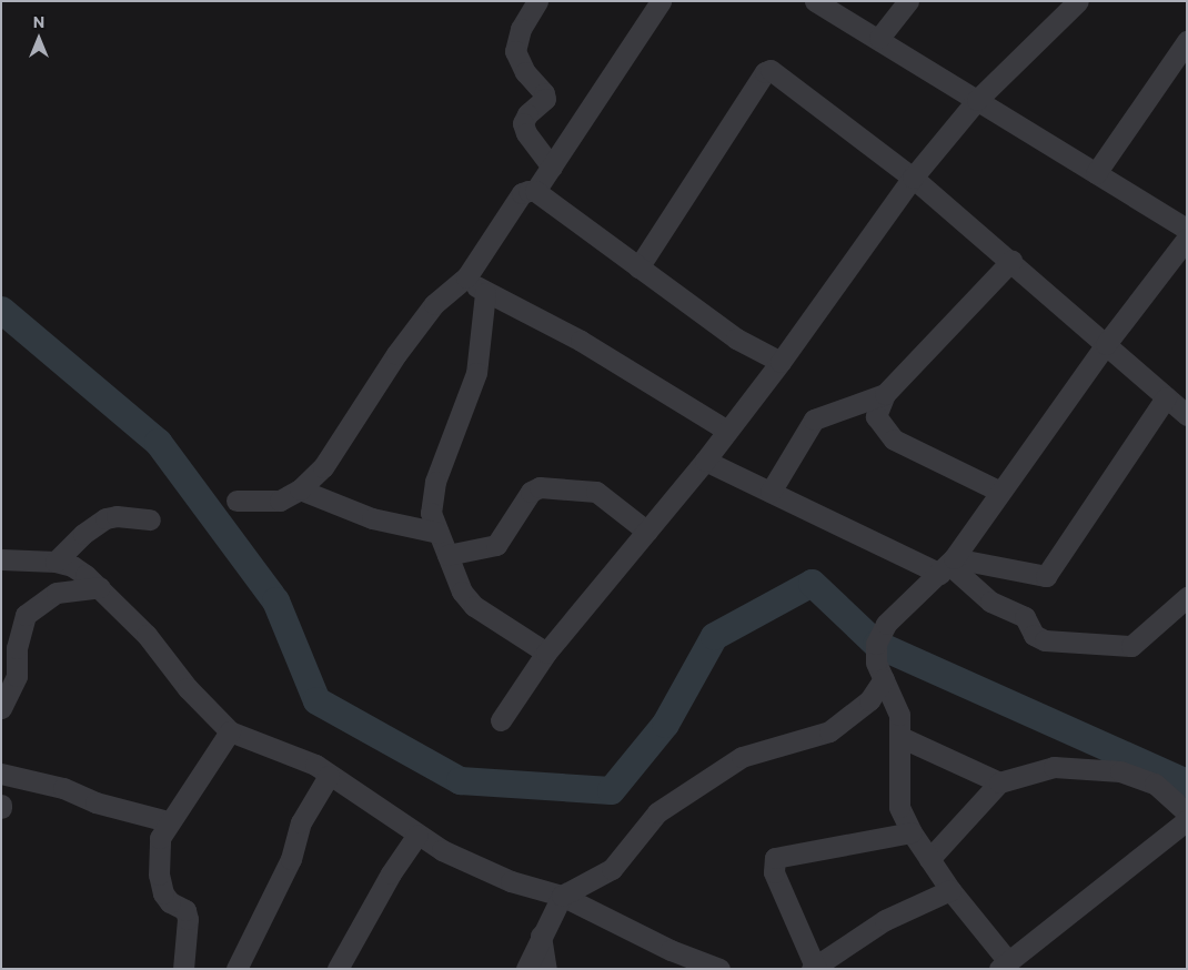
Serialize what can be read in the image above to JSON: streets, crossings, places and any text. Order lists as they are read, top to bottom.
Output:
{
  "north": "top"
}
